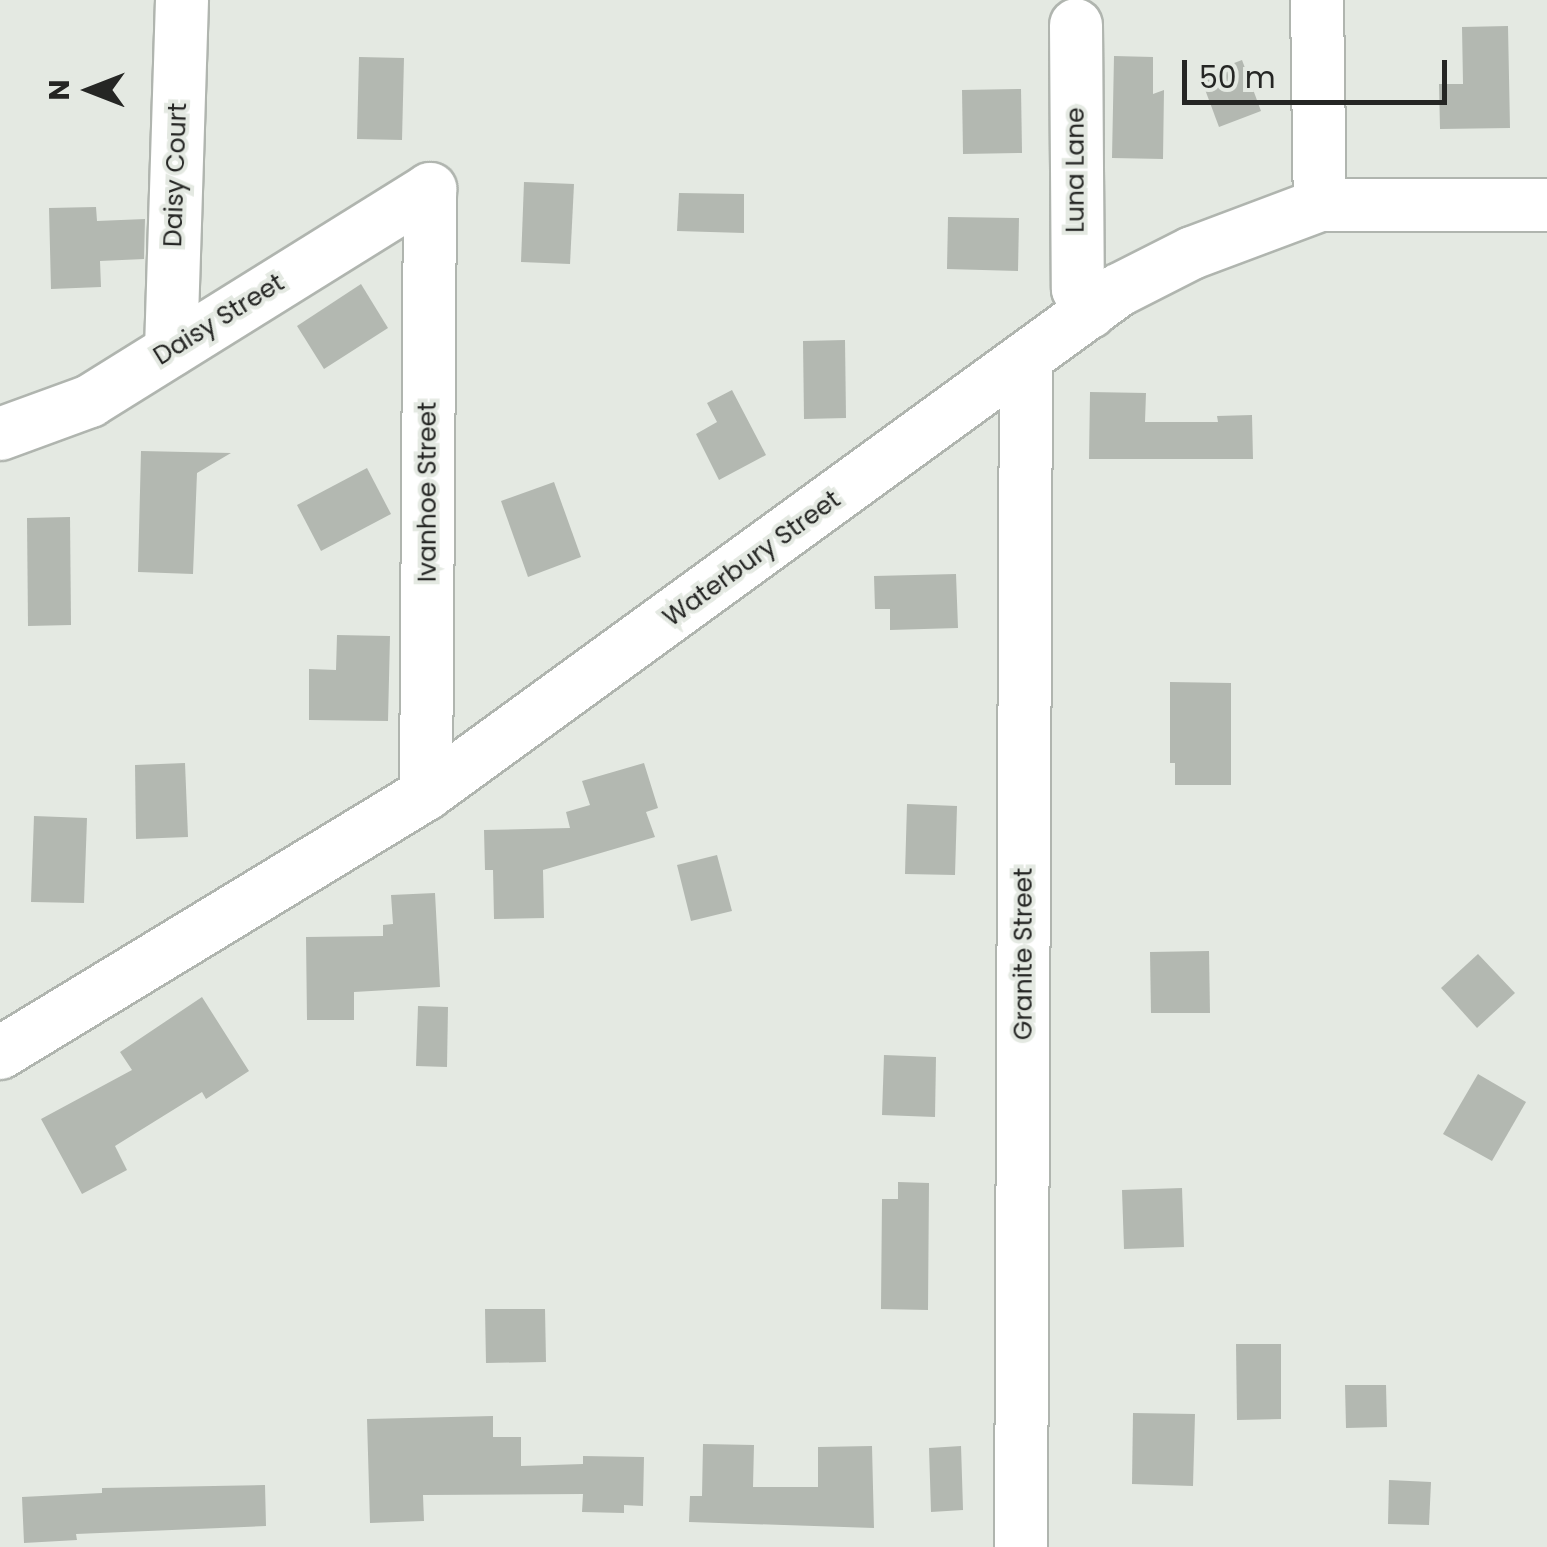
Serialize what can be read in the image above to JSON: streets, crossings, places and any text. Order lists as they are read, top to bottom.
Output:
{
  "streets": {
    "street": [
      "Luna Lane",
      "Daisy Court",
      "Daisy Street",
      "Ivanhoe Street",
      "Waterbury Street",
      "Granite Street"
    ]
  },
  "crossings": [
    ["Luna Lane", "Waterbury Street"],
    ["Daisy Court", "Daisy Street"],
    ["Daisy Street", "Ivanhoe Street"],
    ["Ivanhoe Street", "Waterbury Street"],
    ["Waterbury Street", "Granite Street"]
  ],
  "scale_bar": "50 m",
  "north": "left"
}
